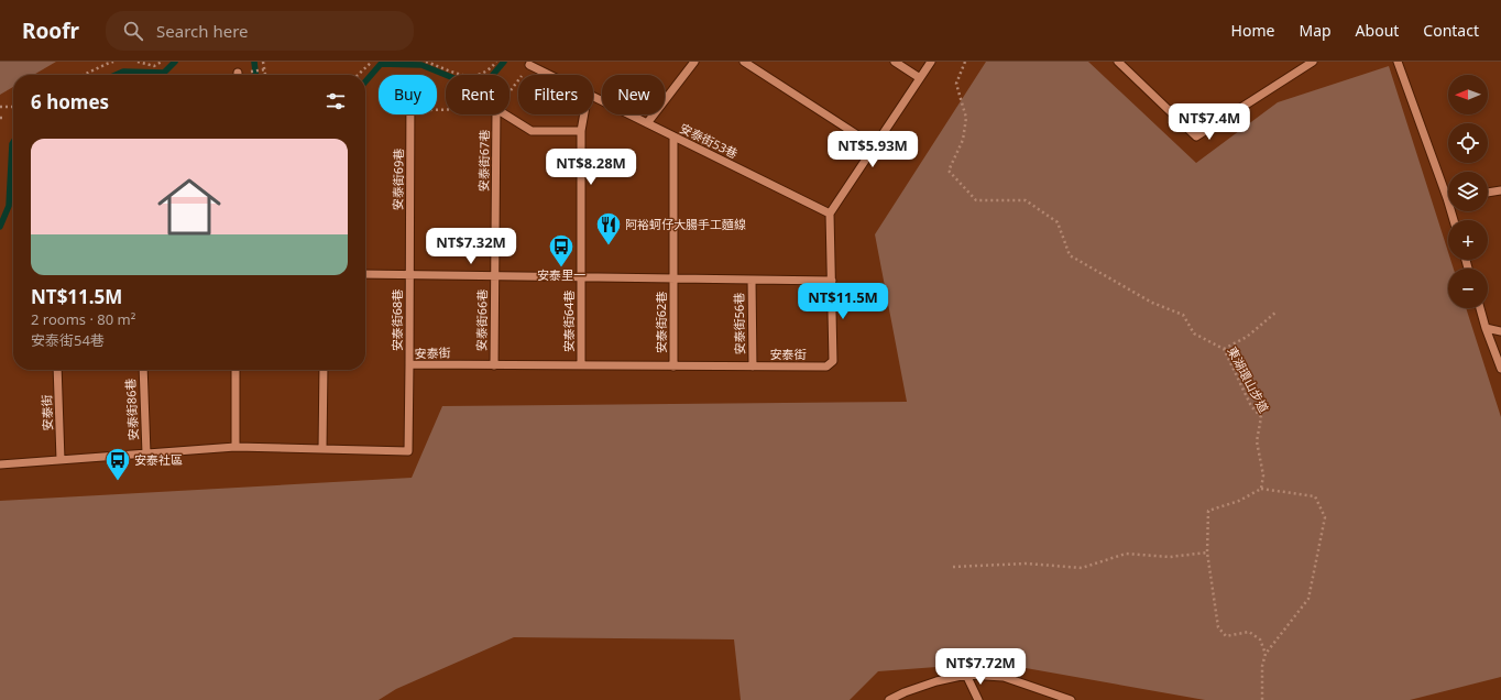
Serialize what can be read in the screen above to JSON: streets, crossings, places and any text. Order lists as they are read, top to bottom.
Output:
{
  "streets": {
    "street": [
      "安泰街53巷",
      "安泰街67巷",
      "安泰街69巷",
      "安泰街68巷",
      "安泰街66巷",
      "安泰街64巷",
      "安泰街62巷",
      "安泰街56巷",
      "安泰街",
      "安泰街86巷"
    ],
    "path": ["東湖環山步道"]
  },
  "crossings": [
    ["安泰街53巷", "安泰街62巷"],
    ["安泰街67巷", "安泰街66巷"],
    ["安泰街69巷", "安泰街68巷"],
    ["安泰街68巷", "安泰街"],
    ["安泰街66巷", "安泰街"],
    ["安泰街64巷", "安泰街"],
    ["安泰街62巷", "安泰街"],
    ["安泰街56巷", "安泰街"],
    ["安泰街", "安泰街86巷"]
  ],
  "places": {
    "restaurant": ["阿裕蚵仔大腸手工麵線"],
    "bus stop": ["安泰里一", "安泰社區"]
  },
  "north": "left",
  "page": {
    "header": "Roofr",
    "search": "Search here",
    "nav": [
      "Home",
      "Map",
      "About",
      "Contact"
    ],
    "map_buttons": ["+", "−"],
    "chip": [
      "Buy",
      "Rent",
      "Filters",
      "New"
    ],
    "heading": "6 homes",
    "price": [
      "NT$7.4M",
      "NT$5.93M",
      "NT$8.28M",
      "NT$7.32M",
      "NT$11.5M",
      "NT$7.72M"
    ],
    "list": [
      {
        "name": "NT$11.5M",
        "note": "2 rooms · 80 m² · 安泰街54巷"
      }
    ]
  }
}
